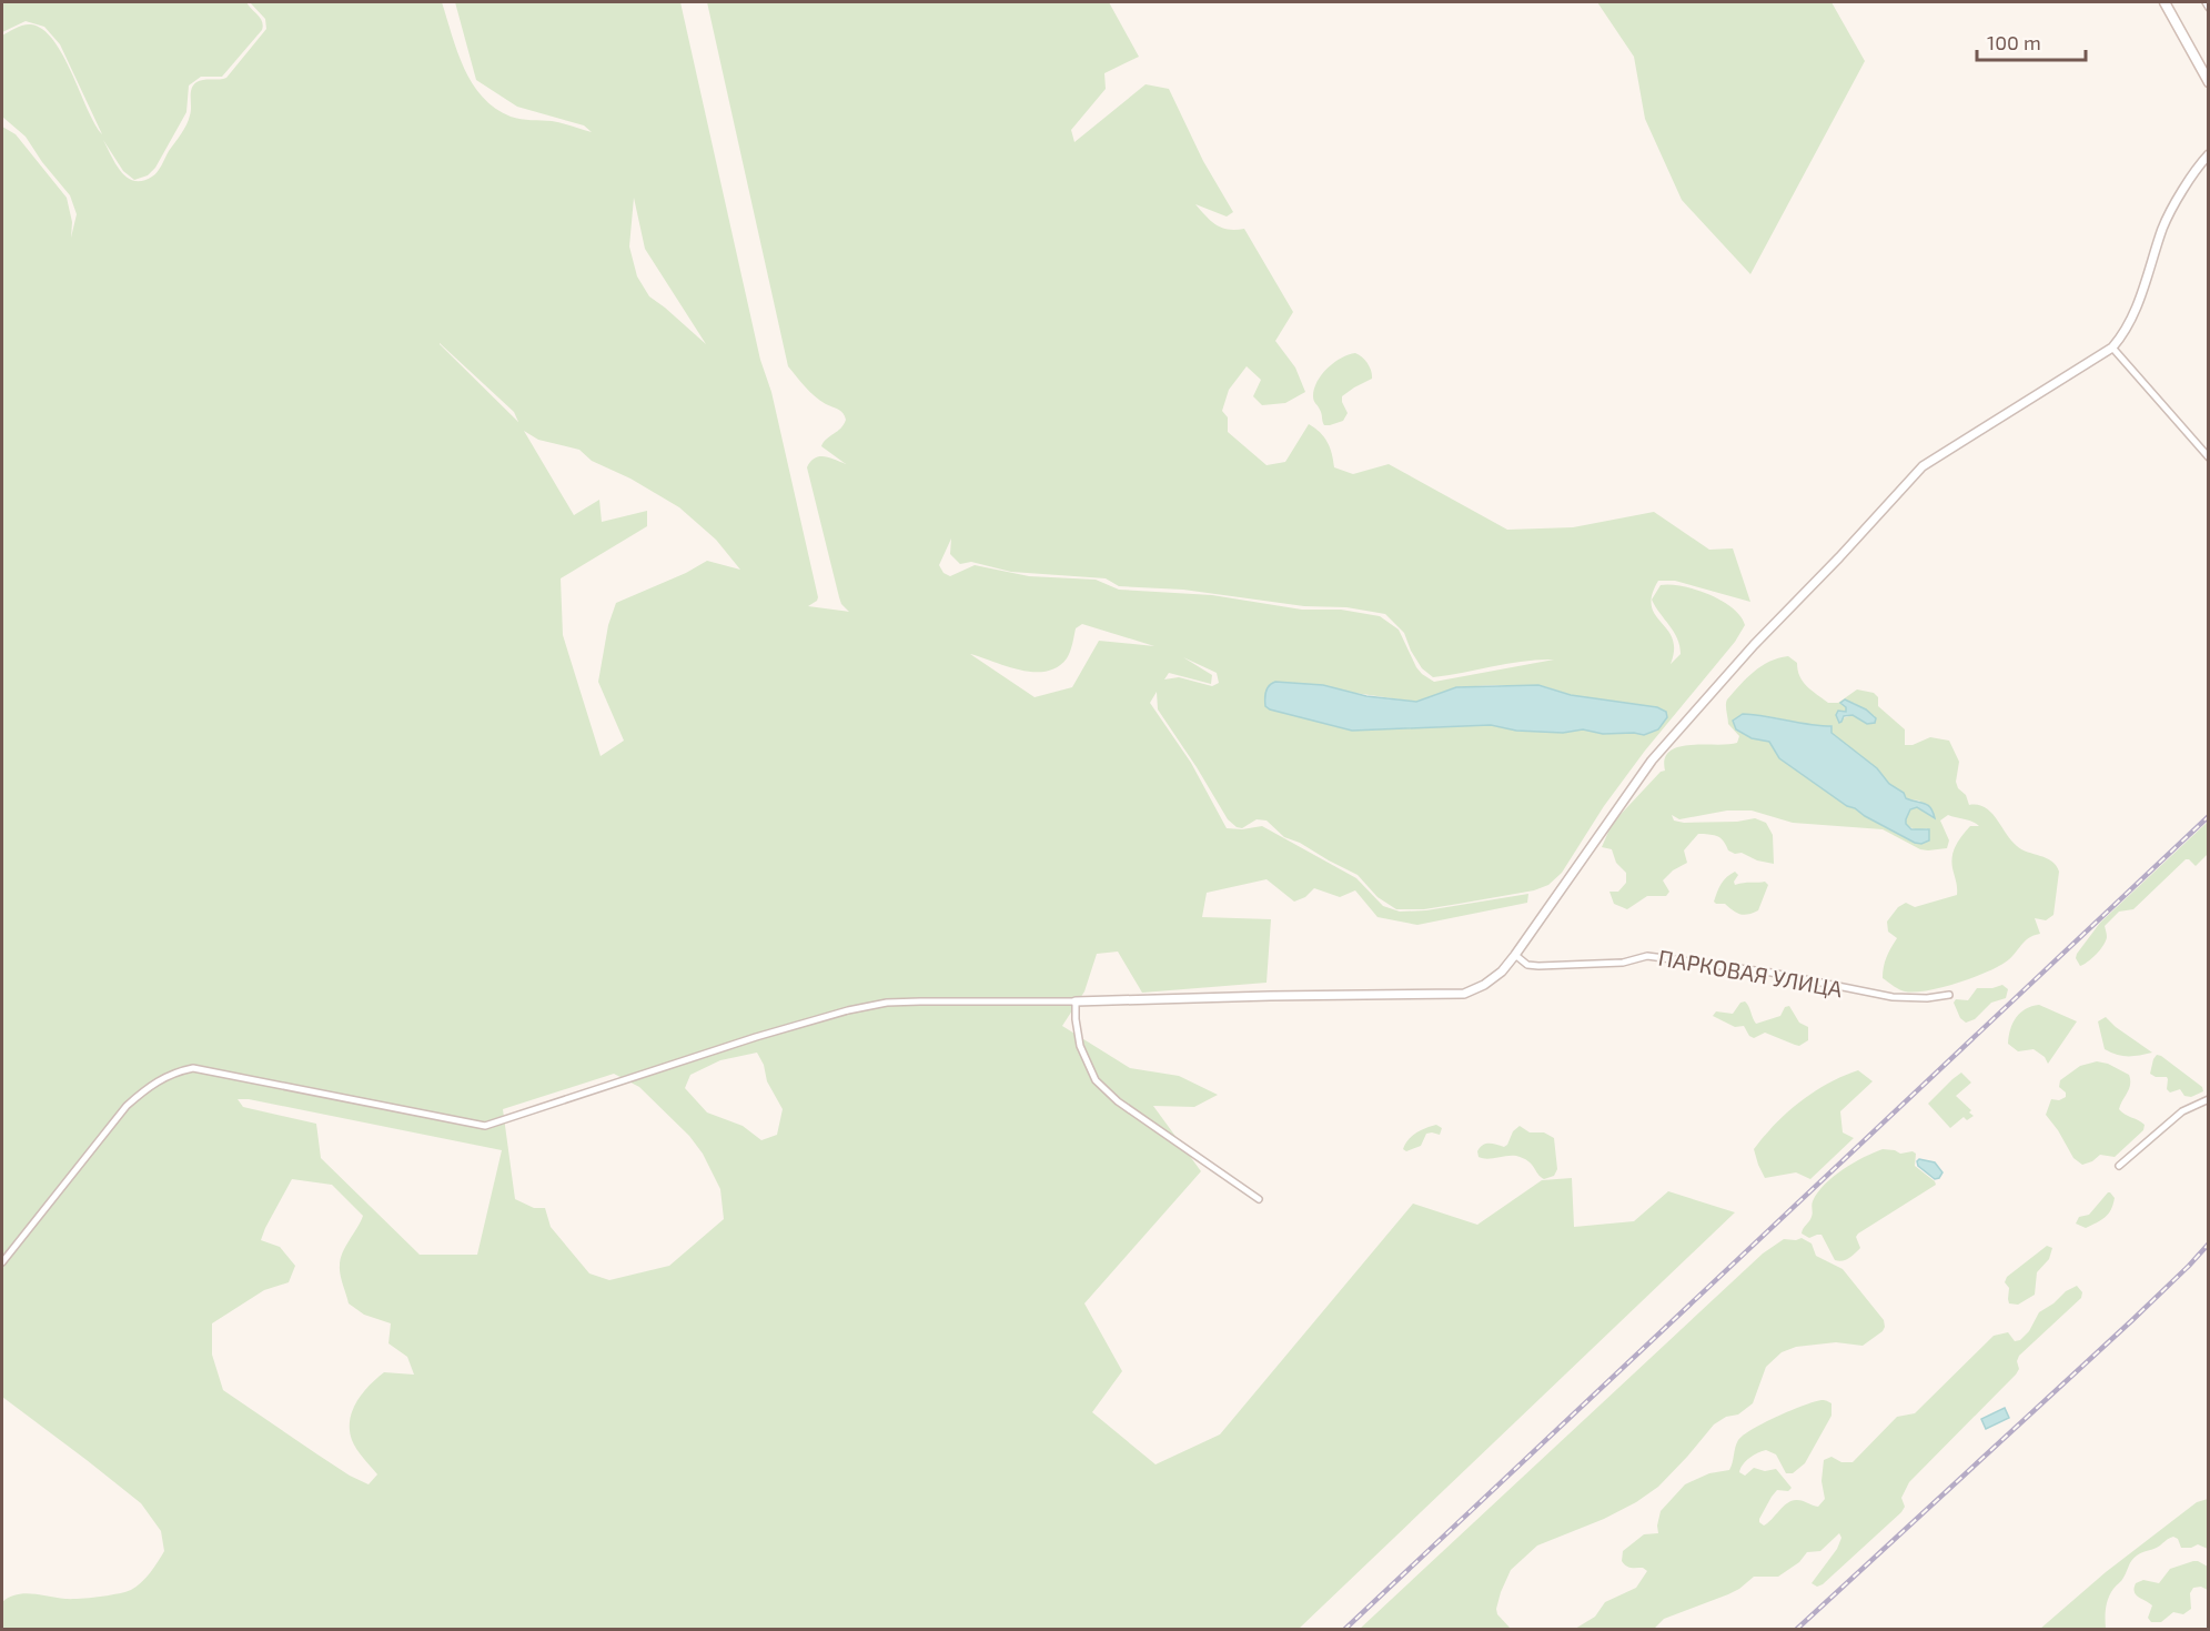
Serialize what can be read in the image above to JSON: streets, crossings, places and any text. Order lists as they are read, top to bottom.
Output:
{
  "streets": {
    "street": ["ПАРКОВАЯ УЛИЦА"]
  },
  "scale_bar": "100 m"
}
